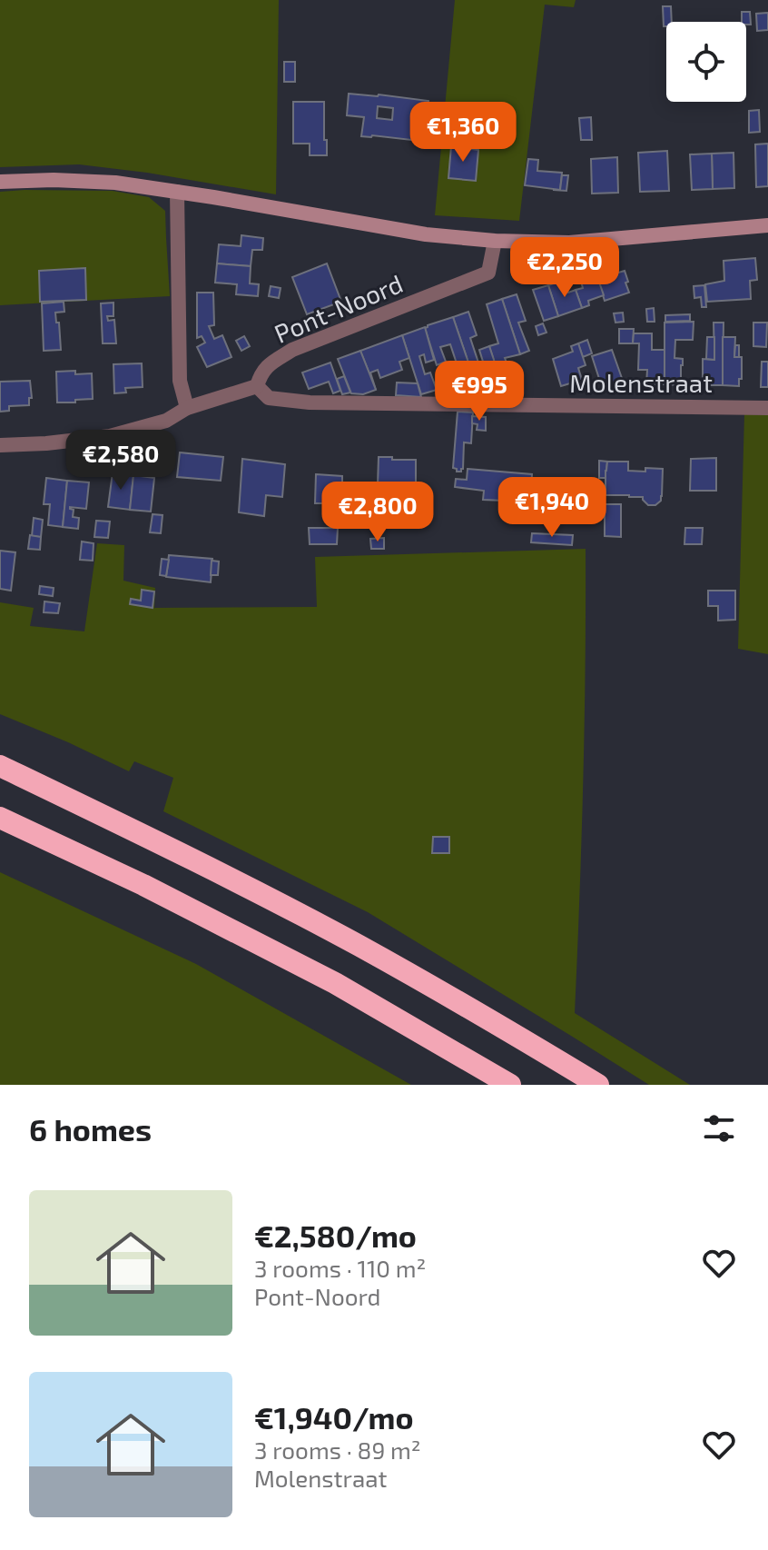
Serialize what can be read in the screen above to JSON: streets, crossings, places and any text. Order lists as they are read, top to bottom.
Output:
{
  "streets": {
    "street": ["Pont-Noord", "Molenstraat"]
  },
  "crossings": [
    ["Pont-Noord", "Molenstraat"]
  ],
  "page": {
    "price": [
      "€1,360",
      "€2,250",
      "€995",
      "€2,580",
      "€1,940",
      "€2,800"
    ],
    "heading": "6 homes",
    "list": [
      {
        "name": "€2,580/mo",
        "note": "3 rooms · 110 m² · Pont-Noord"
      },
      {
        "name": "€1,940/mo",
        "note": "3 rooms · 89 m² · Molenstraat"
      }
    ]
  }
}
